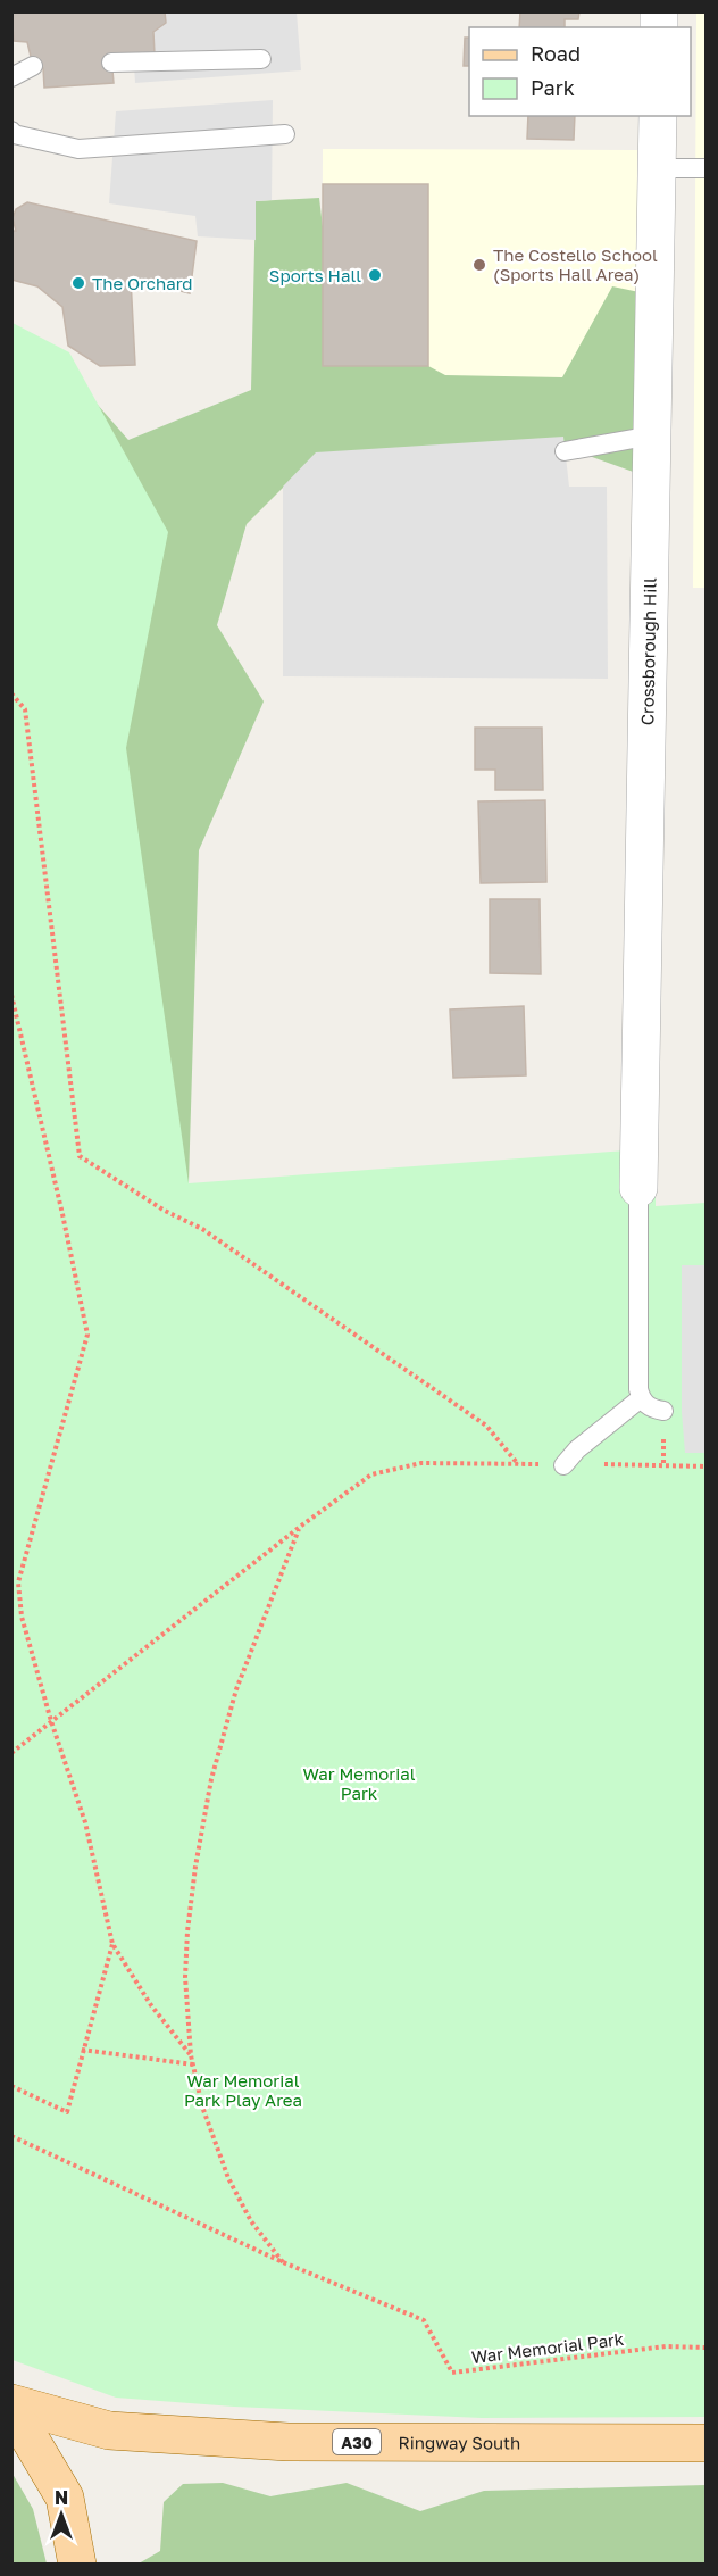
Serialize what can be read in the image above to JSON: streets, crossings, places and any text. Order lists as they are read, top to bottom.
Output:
{
  "streets": {
    "main road": ["A30", "Ringway South"],
    "street": ["Crossborough Hill"],
    "path": ["War Memorial Park"]
  },
  "parks": ["War Memorial Park", "War Memorial Park Play Area"],
  "places": ["The Costello School (Sports Hall Area)", "Sports Hall", "The Orchard"],
  "legend": ["Road", "Park"],
  "north": "top"
}
